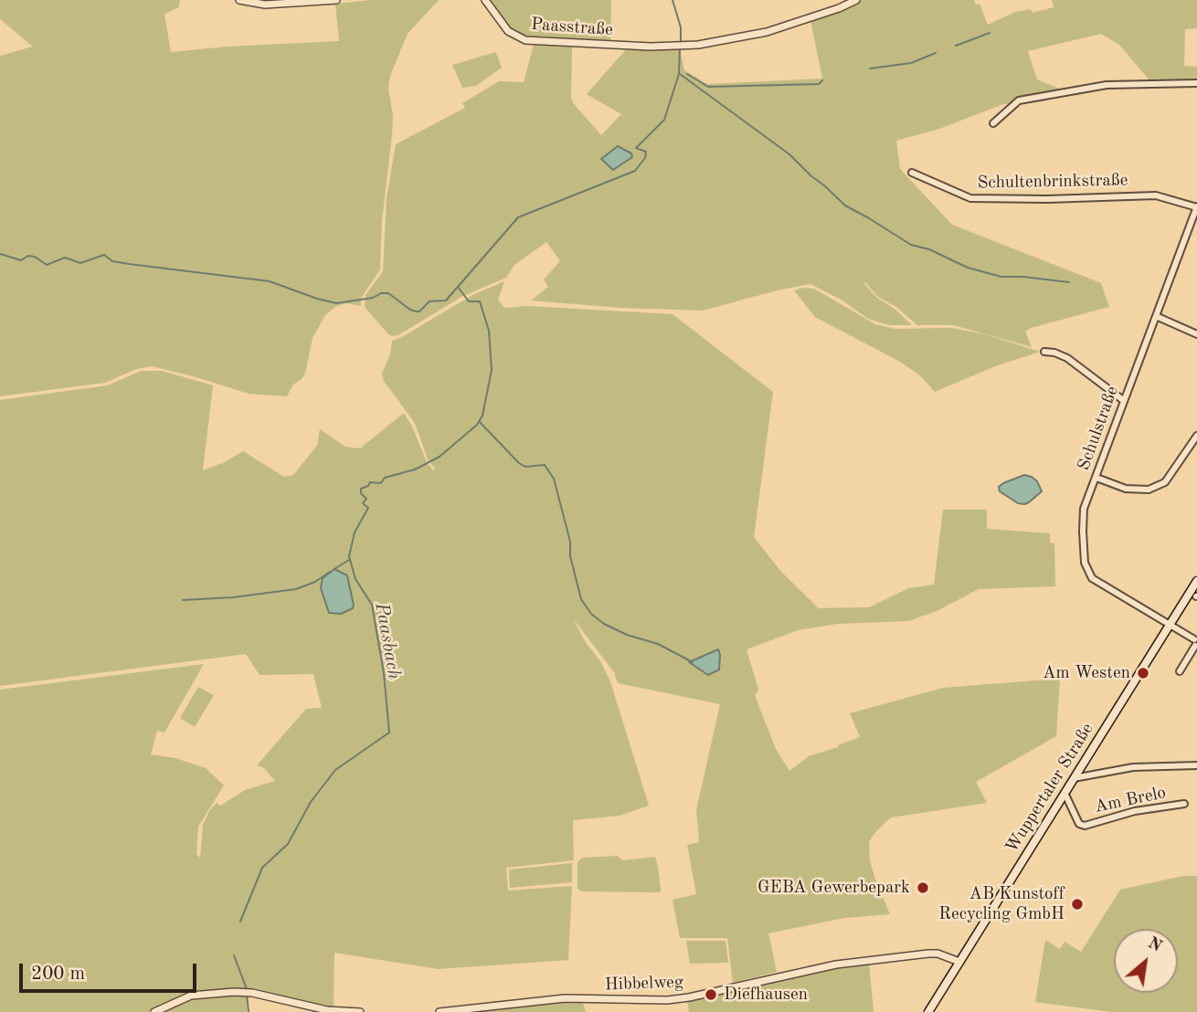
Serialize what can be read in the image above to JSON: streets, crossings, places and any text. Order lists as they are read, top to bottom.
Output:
{
  "streets": {
    "main road": ["Wuppertaler Straße"],
    "street": [
      "Paasstraße",
      "Schultenbrinkstraße",
      "Schulstraße",
      "Am Brelo",
      "Hibbelweg"
    ]
  },
  "crossings": [
    ["Schultenbrinkstraße", "Schulstraße"],
    ["Schulstraße", "Wuppertaler Straße"],
    ["Wuppertaler Straße", "Am Brelo"],
    ["Wuppertaler Straße", "Hibbelweg"]
  ],
  "water": ["Paasbach"],
  "places": [
    "Am Westen",
    "GEBA Gewerbepark",
    "AB Kunstoff Recycling GmbH",
    "Diefhausen"
  ],
  "scale_bar": "200 m",
  "north": "top right"
}
